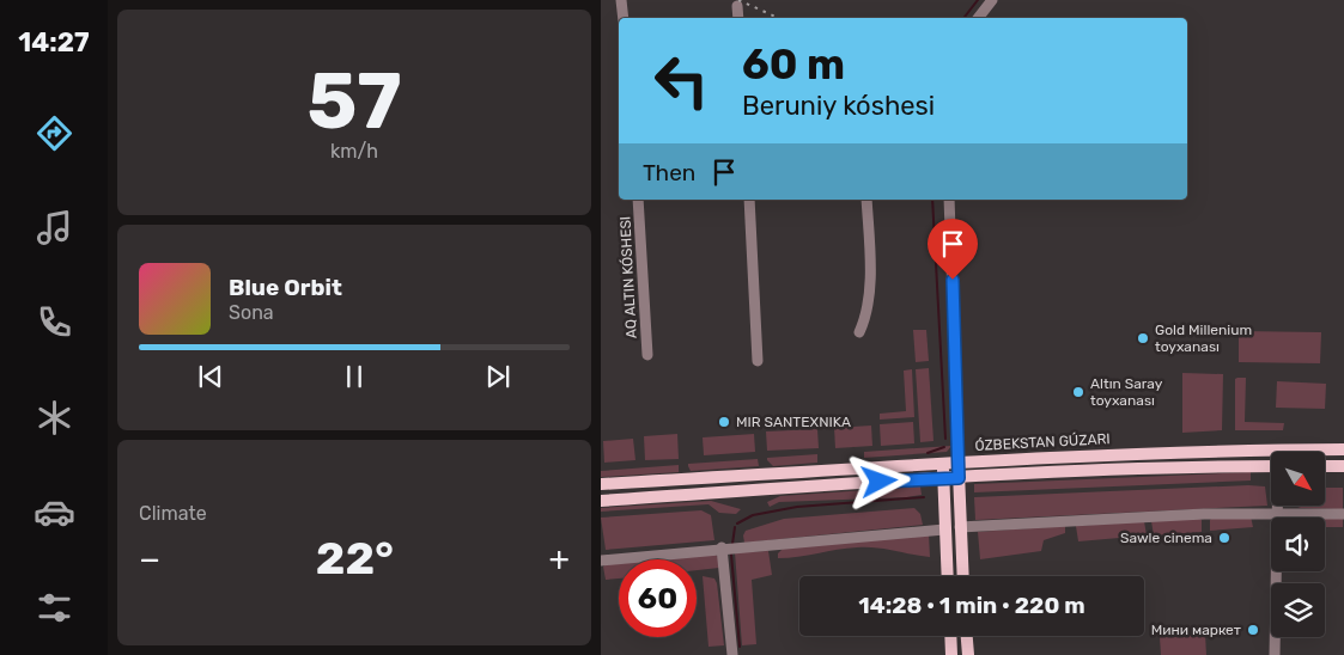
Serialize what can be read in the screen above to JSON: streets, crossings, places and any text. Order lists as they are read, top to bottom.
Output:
{
  "places": [
    "Gold Millenium toyxanası",
    "Altın Saray toyxanası",
    "MIR SANTEXNIKA",
    "Sawle cinema",
    "Мини маркет"
  ],
  "north": "bottom right",
  "page": {
    "tabs": "14:27",
    "tile": [
      ["57", "km/h"],
      "Climate"
    ],
    "turn": ["60 m", "Beruniy kóshesi"],
    "then": "Then",
    "song": ["Blue Orbit", "Sona"],
    "heat": ["−", "22°", "+"],
    "limit": "60",
    "trip": "14:28 · 1 min · 220 m"
  }
}
